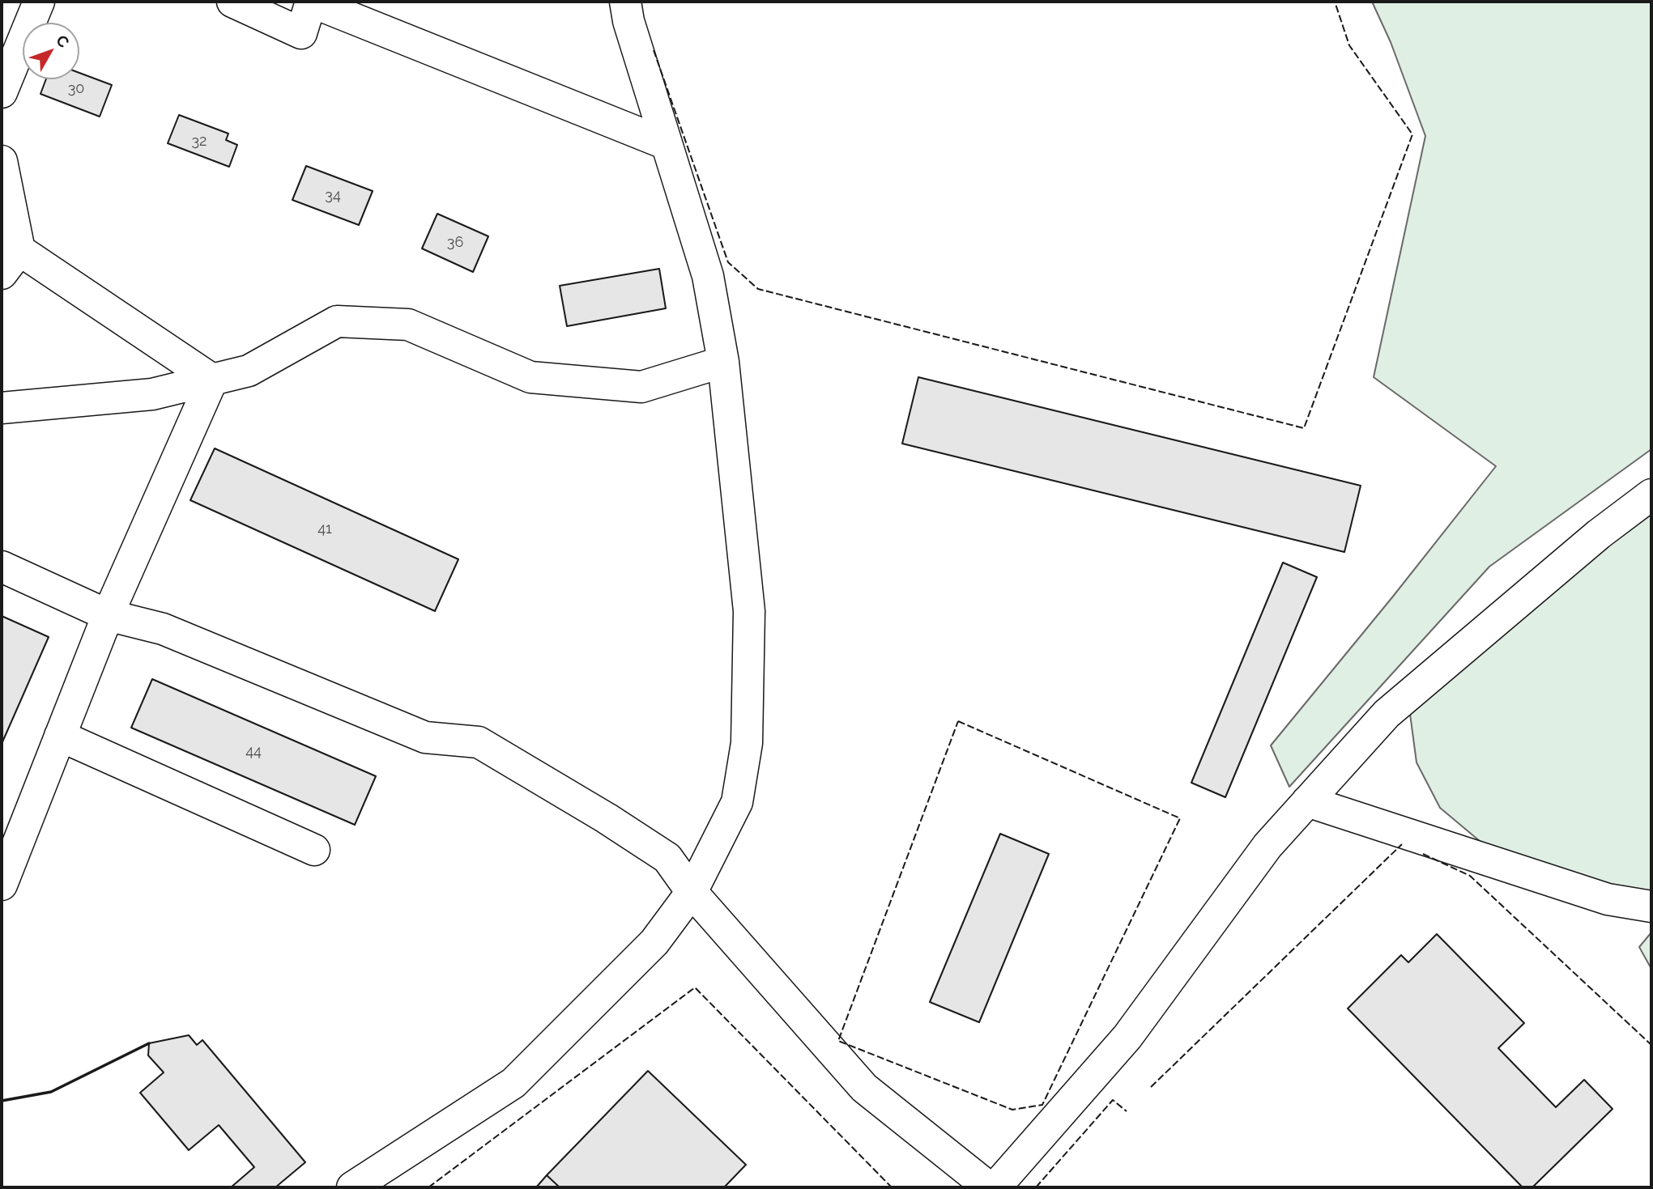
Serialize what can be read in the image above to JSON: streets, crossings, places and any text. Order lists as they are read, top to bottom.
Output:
{
  "house_numbers": [
    "30",
    "32",
    "34",
    "36",
    "41",
    "44"
  ],
  "north": "top right"
}
